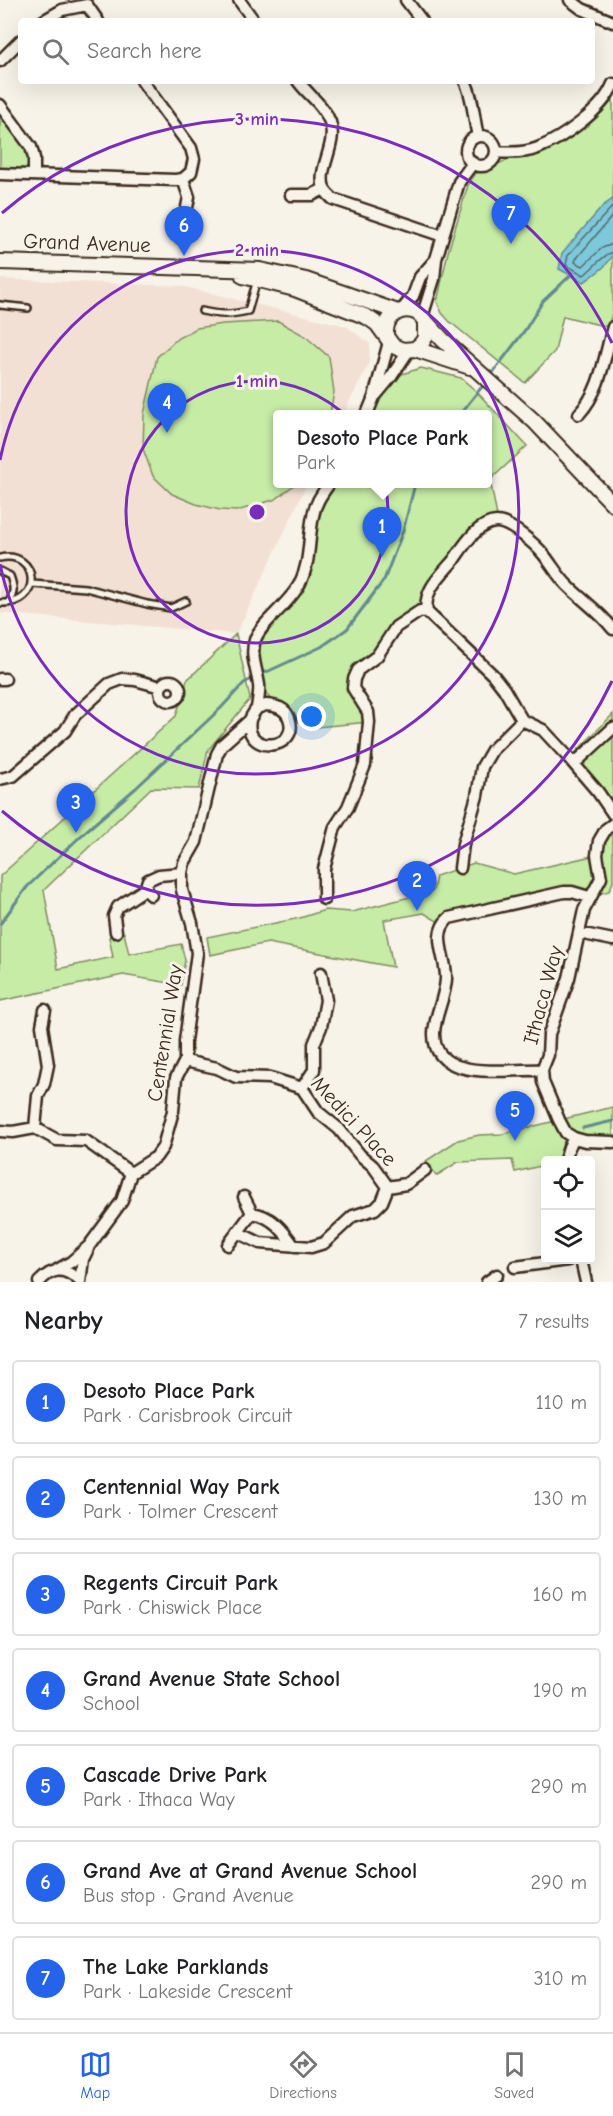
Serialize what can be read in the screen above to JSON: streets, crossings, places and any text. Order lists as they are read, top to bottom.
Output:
{
  "streets": {
    "street": [
      "Grand Avenue",
      "Ithaca Way",
      "Centennial Way",
      "Medici Place"
    ]
  },
  "crossings": [
    ["Centennial Way", "Medici Place"]
  ],
  "page": {
    "search": "Search here",
    "pins": [
      "7",
      "6",
      "4",
      "1",
      "3",
      "2",
      "5"
    ],
    "popup": ["Desoto Place Park", "Park"],
    "heading": ["Nearby", "7 results"],
    "list": [
      {
        "mark": "1",
        "name": "Desoto Place Park",
        "note": "Park · Carisbrook Circuit",
        "value": "110 m"
      },
      {
        "mark": "2",
        "name": "Centennial Way Park",
        "note": "Park · Tolmer Crescent",
        "value": "130 m"
      },
      {
        "mark": "3",
        "name": "Regents Circuit Park",
        "note": "Park · Chiswick Place",
        "value": "160 m"
      },
      {
        "mark": "4",
        "name": "Grand Avenue State School",
        "note": "School",
        "value": "190 m"
      },
      {
        "mark": "5",
        "name": "Cascade Drive Park",
        "note": "Park · Ithaca Way",
        "value": "290 m"
      },
      {
        "mark": "6",
        "name": "Grand Ave at Grand Avenue School",
        "note": "Bus stop · Grand Avenue",
        "value": "290 m"
      },
      {
        "mark": "7",
        "name": "The Lake Parklands",
        "note": "Park · Lakeside Crescent",
        "value": "310 m"
      }
    ],
    "nav": ["Map", "Directions", "Saved"]
  },
  "rings": ["3 min", "2 min", "1 min"]
}
